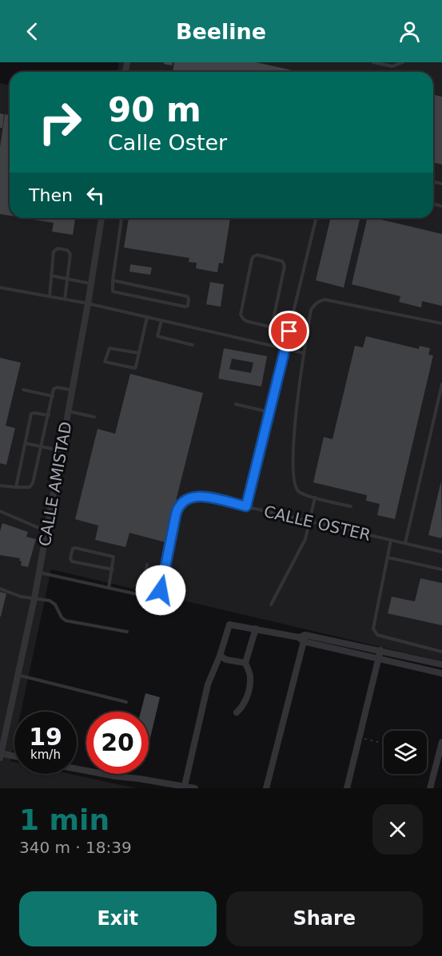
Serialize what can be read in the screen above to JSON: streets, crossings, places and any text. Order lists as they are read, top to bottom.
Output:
{
  "streets": {
    "street": ["CALLE AMISTAD"],
    "lane": ["CALLE OSTER"]
  },
  "page": {
    "header": "Beeline",
    "turn": ["90 m", "Calle Oster"],
    "then": "Then",
    "speed": "19 km/h",
    "limit": "20",
    "heading": ["1 min", "340 m · 18:39"],
    "buttons": ["Exit", "Share"]
  }
}
